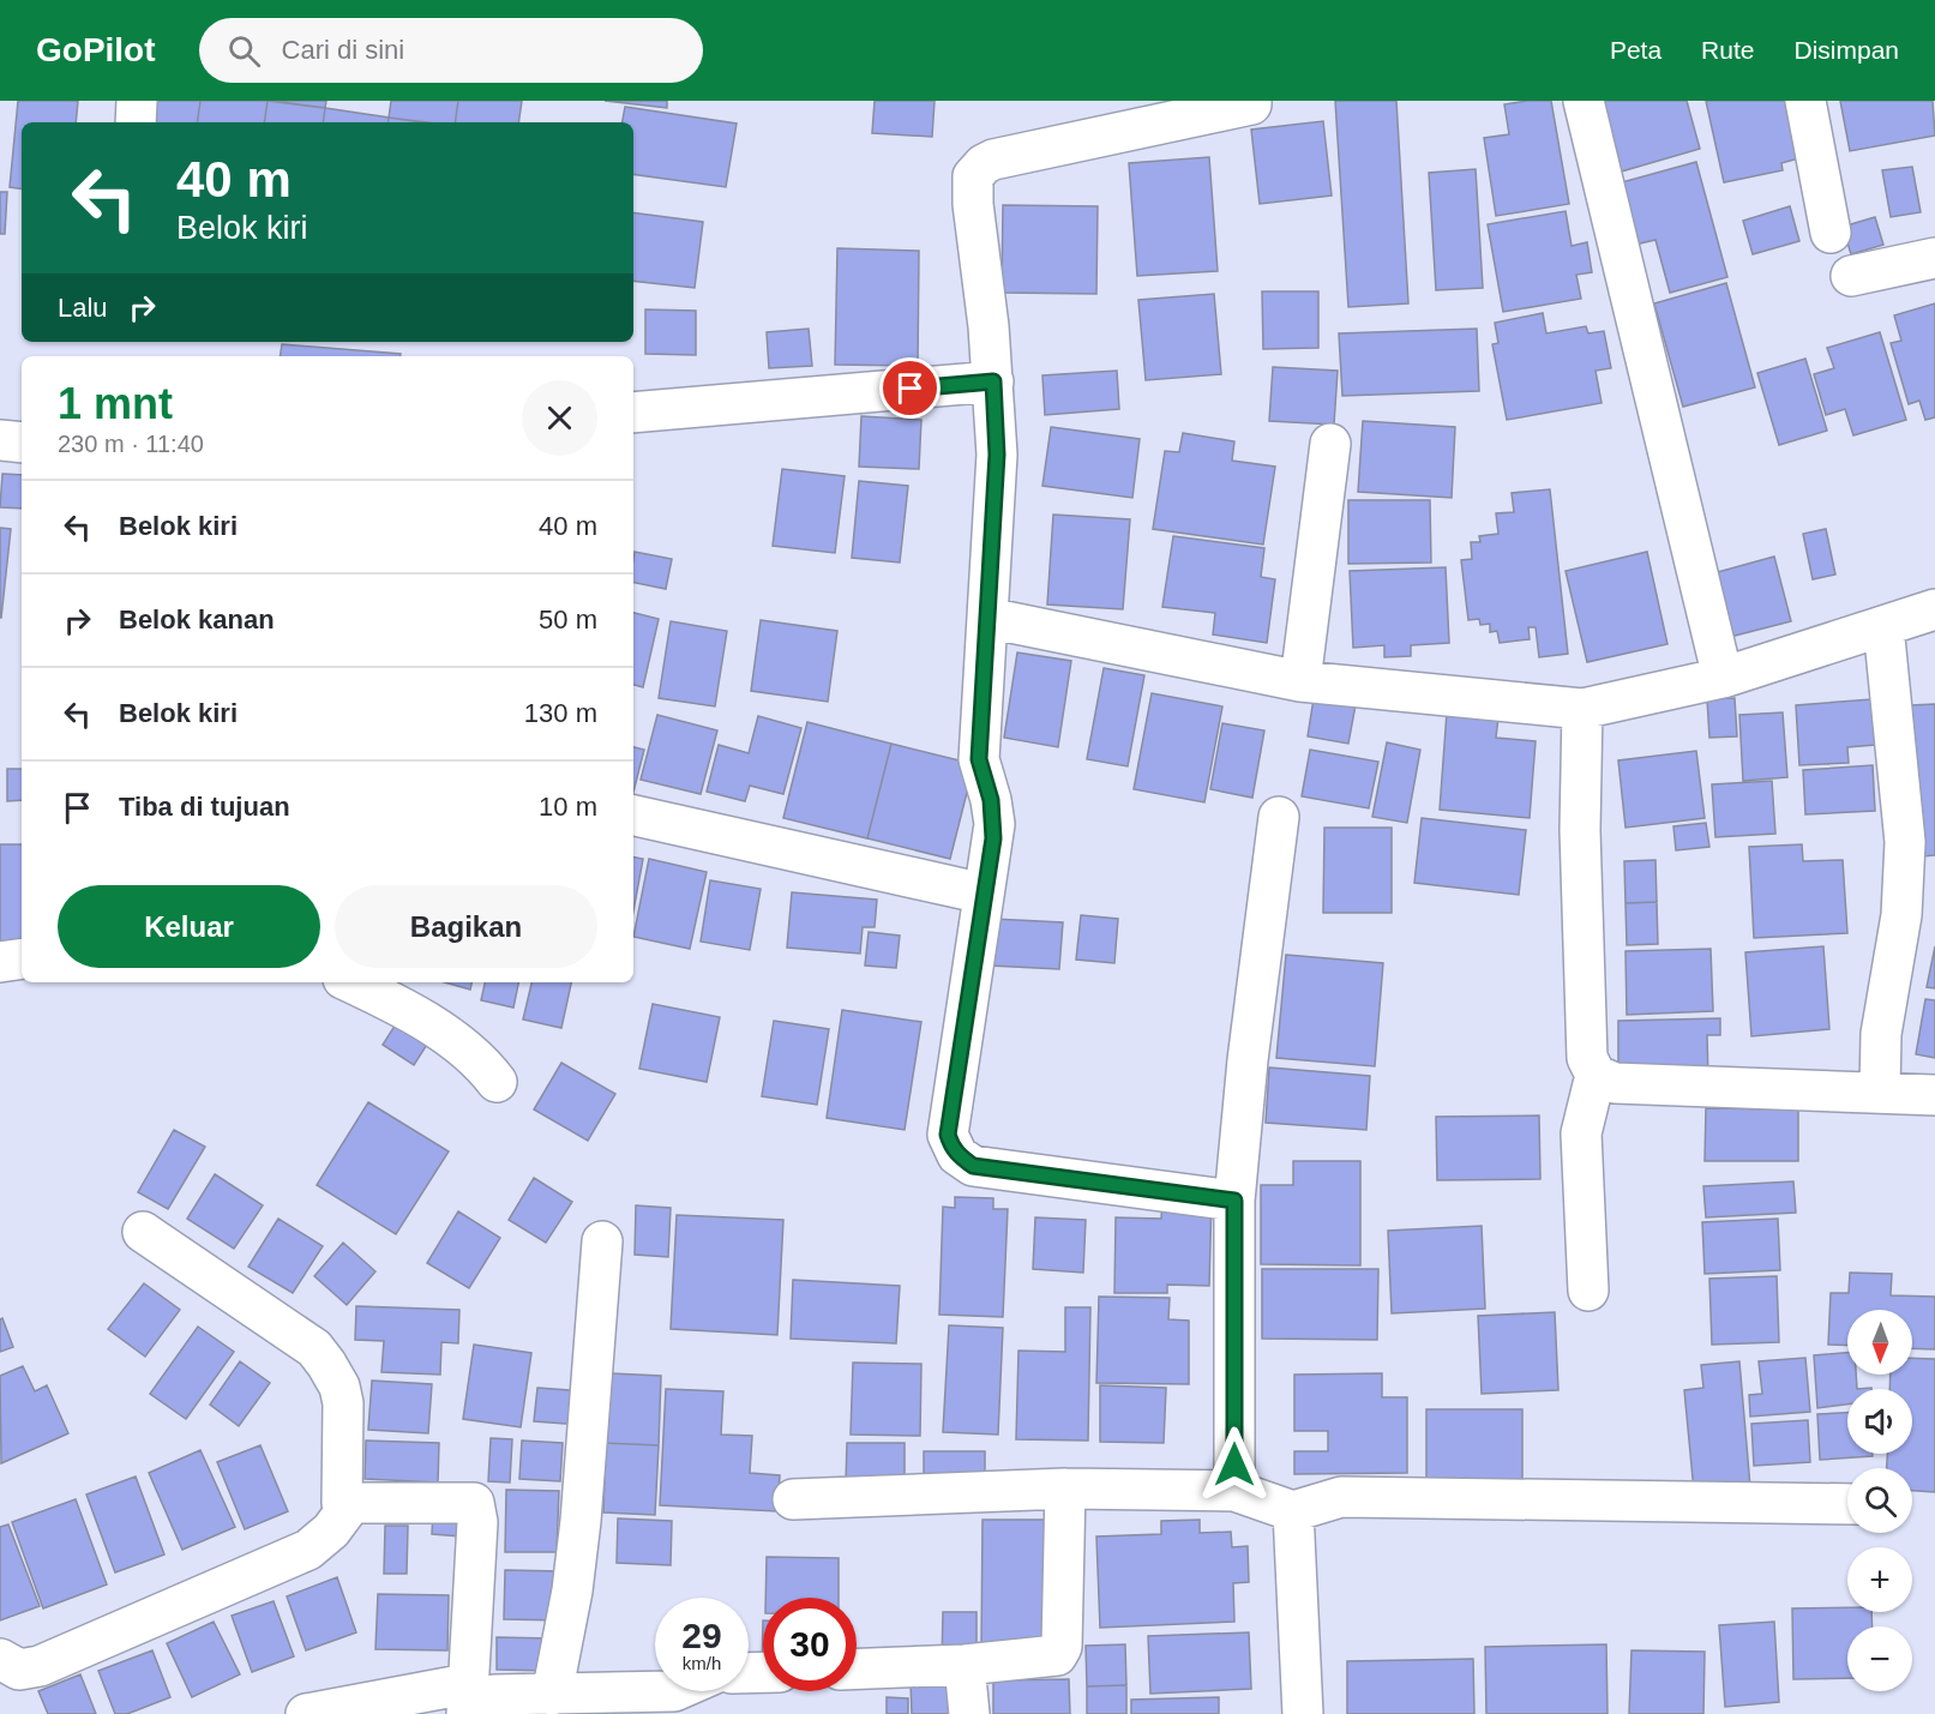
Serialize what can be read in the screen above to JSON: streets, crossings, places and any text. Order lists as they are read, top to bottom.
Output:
{
  "north": "bottom",
  "page": {
    "header": "GoPilot",
    "search": "Cari di sini",
    "nav": ["Peta", "Rute", "Disimpan"],
    "turn": ["40 m", "Belok kiri"],
    "then": "Lalu",
    "heading": ["1 mnt", "230 m · 11:40"],
    "list": [
      {
        "name": "Belok kiri",
        "value": "40 m"
      },
      {
        "name": "Belok kanan",
        "value": "50 m"
      },
      {
        "name": "Belok kiri",
        "value": "130 m"
      },
      {
        "name": "Tiba di tujuan",
        "value": "10 m"
      }
    ],
    "buttons": ["Keluar", "Bagikan"],
    "map_buttons": ["+", "−"],
    "speed": "29 km/h",
    "limit": "30"
  }
}
